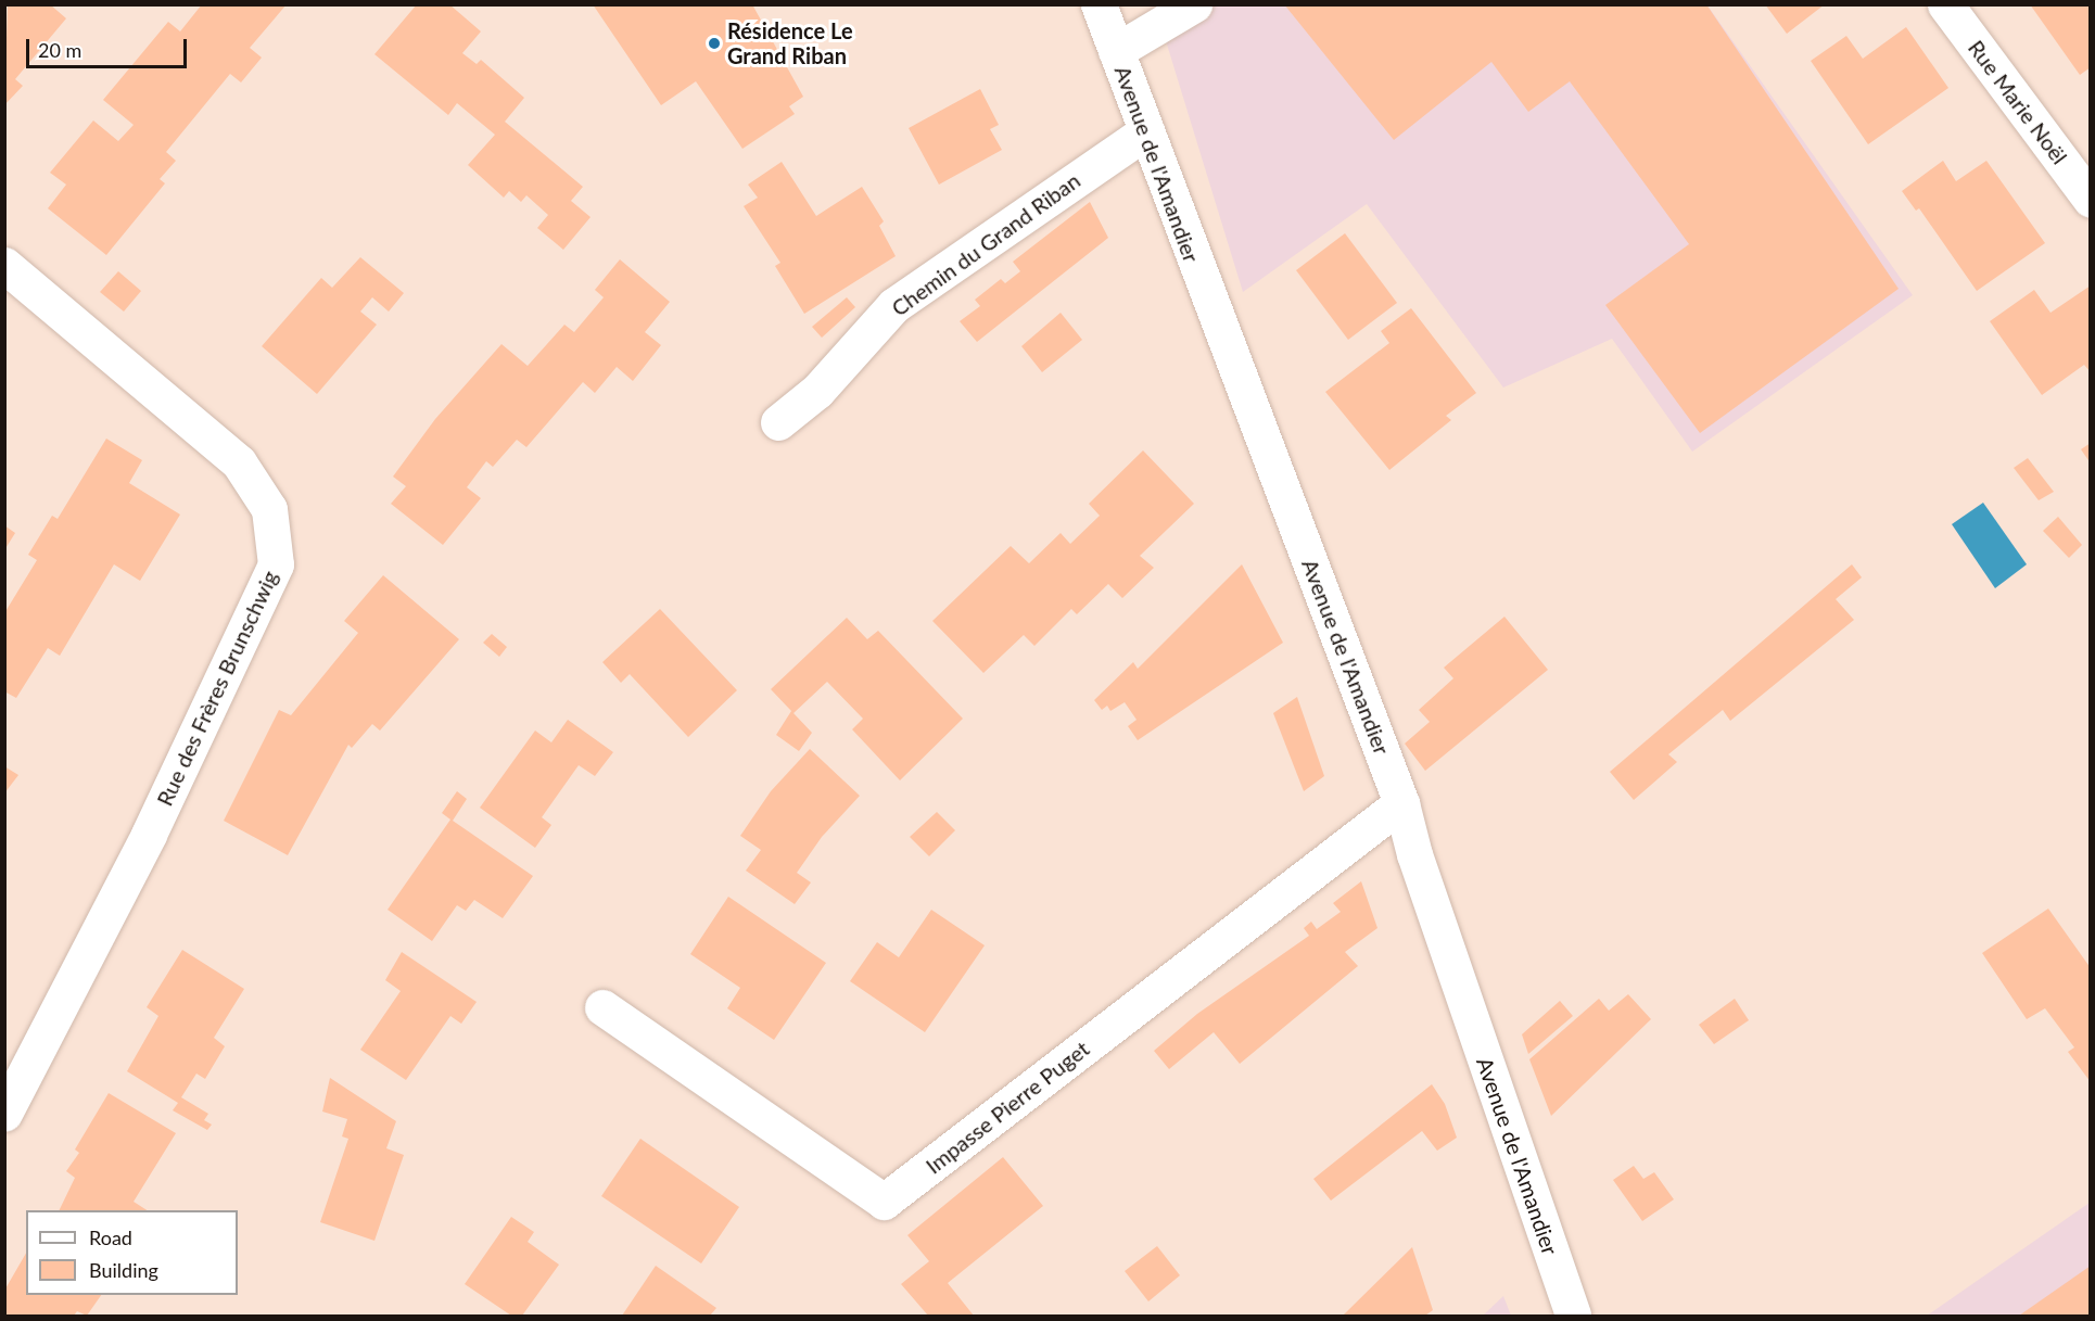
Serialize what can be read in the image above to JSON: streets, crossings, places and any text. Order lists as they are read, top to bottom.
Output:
{
  "streets": {
    "street": [
      "Rue Marie Noël",
      "Avenue de l'Amandier",
      "Chemin du Grand Riban",
      "Rue des Frères Brunschwig",
      "Impasse Pierre Puget"
    ]
  },
  "crossings": [
    ["Avenue de l'Amandier", "Chemin du Grand Riban"],
    ["Avenue de l'Amandier", "Impasse Pierre Puget"]
  ],
  "places": ["Résidence Le Grand Riban"],
  "legend": ["Road", "Building"],
  "scale_bar": "20 m"
}
